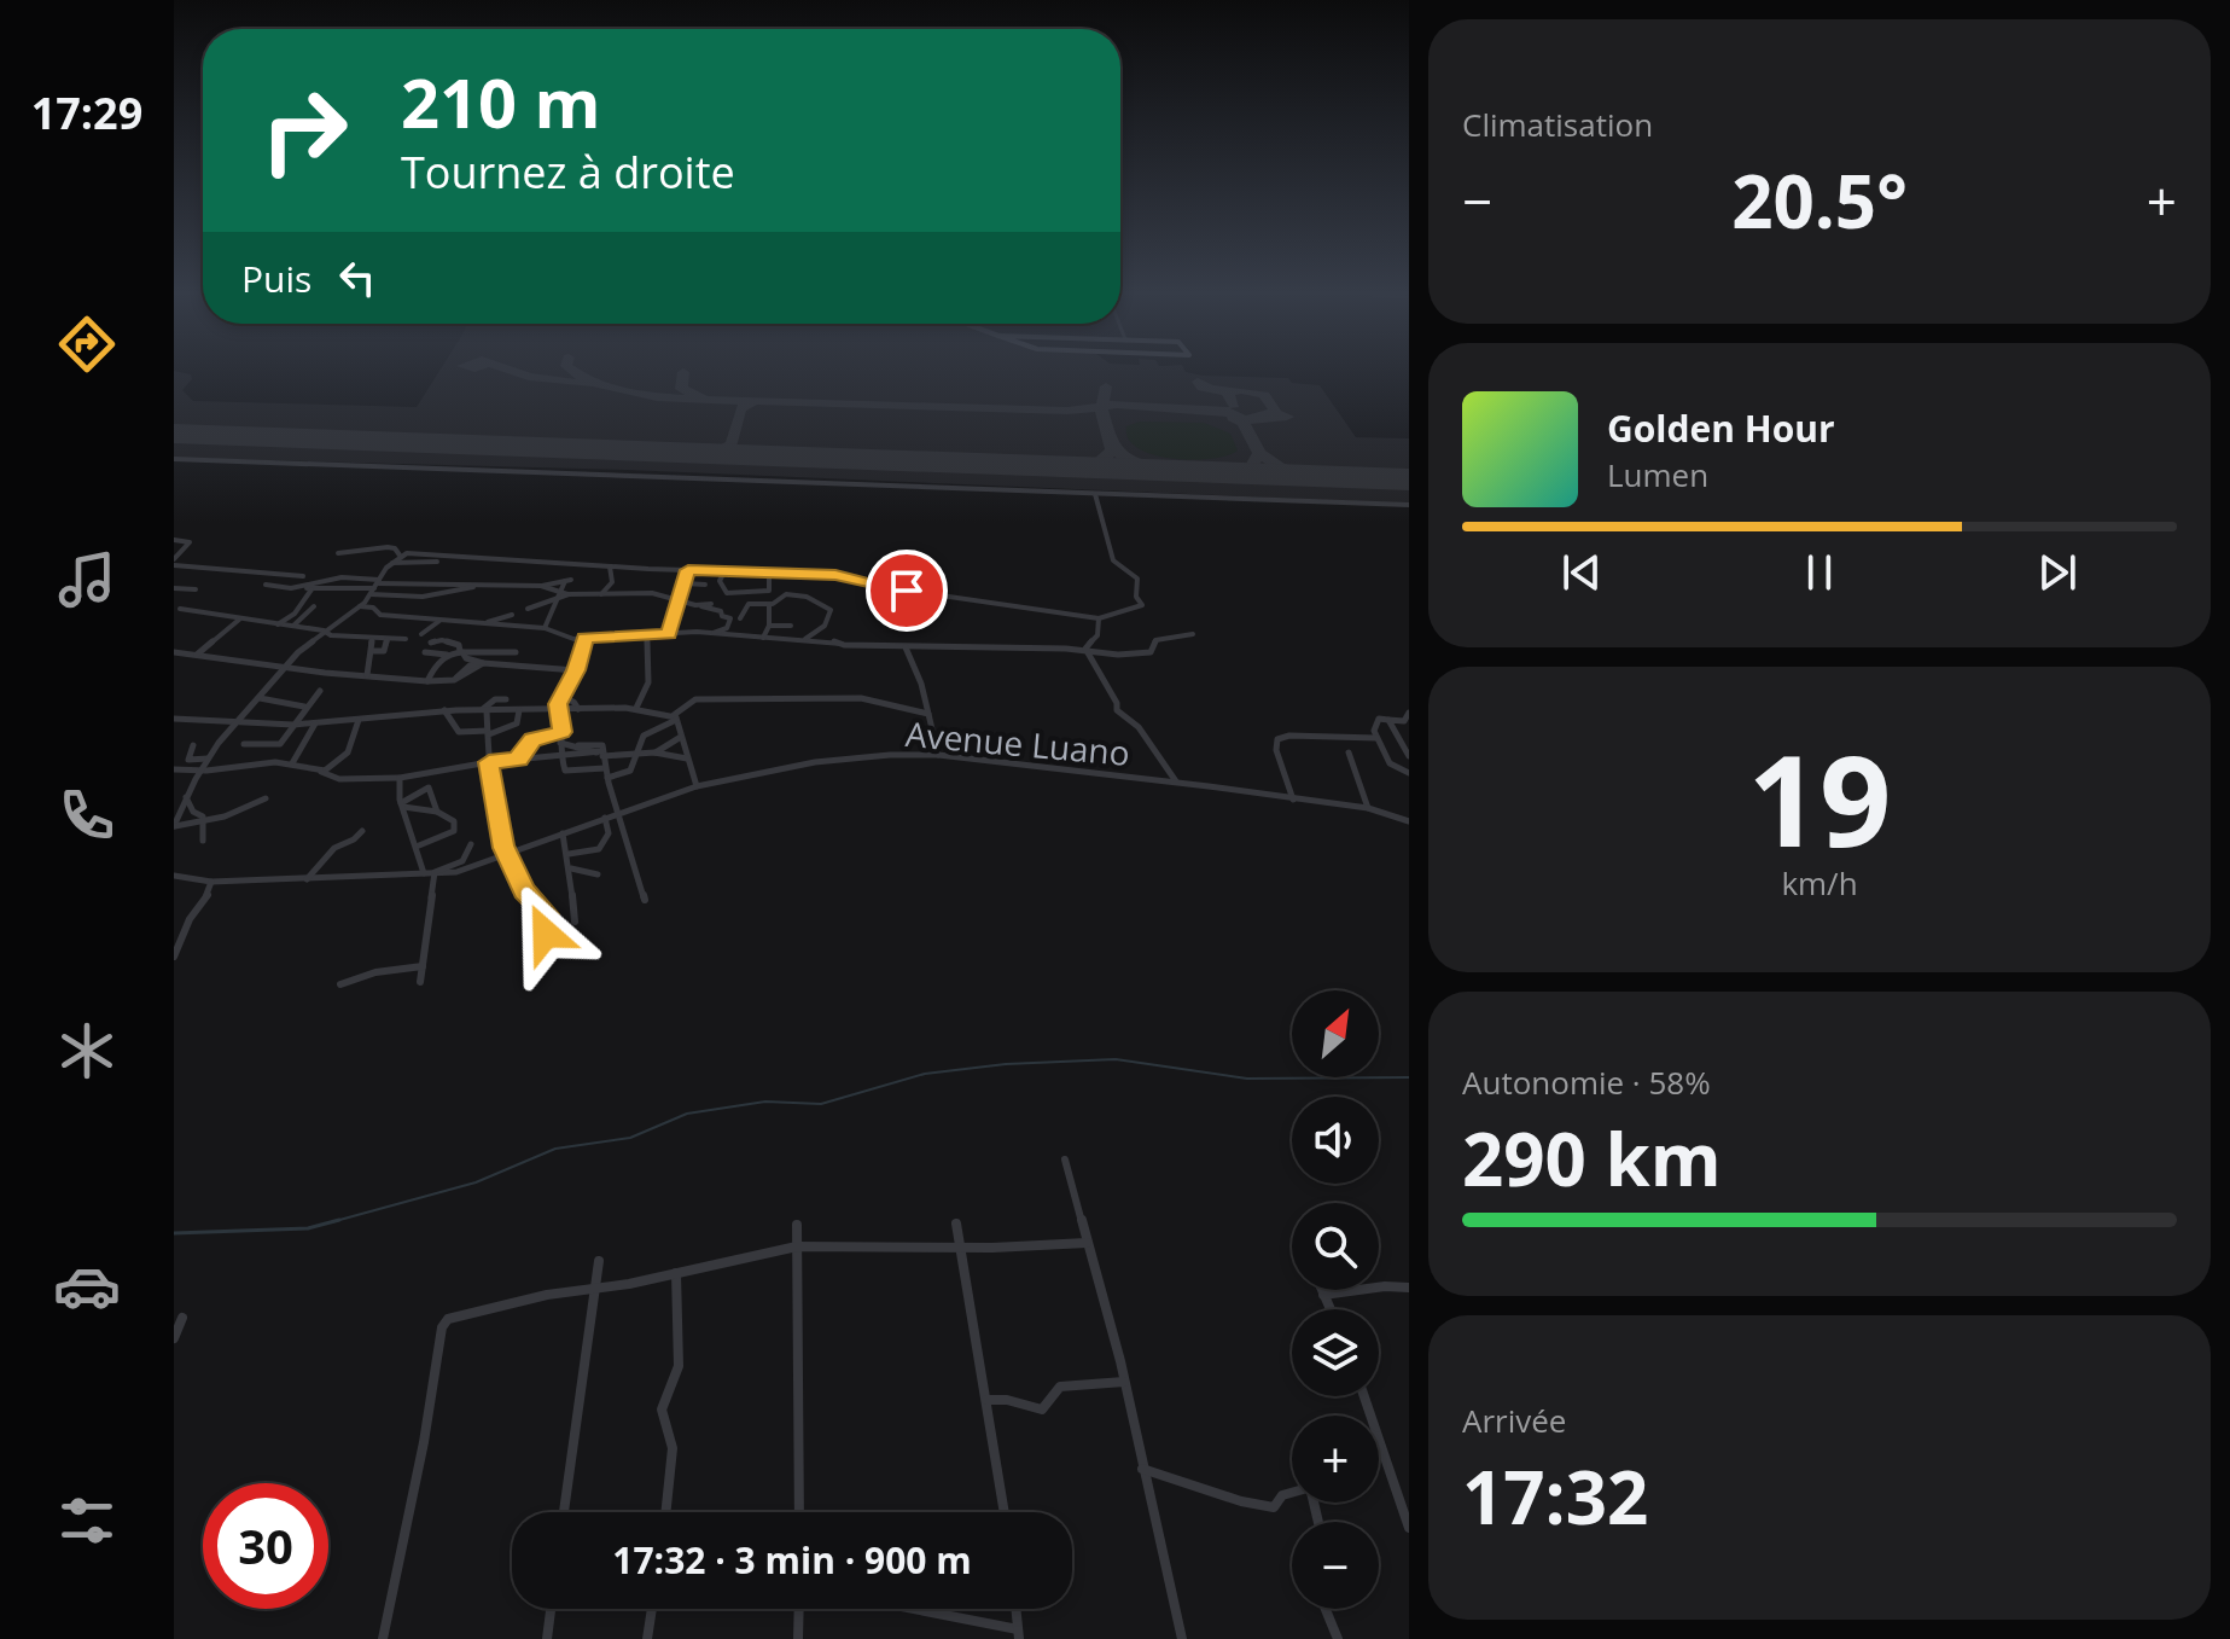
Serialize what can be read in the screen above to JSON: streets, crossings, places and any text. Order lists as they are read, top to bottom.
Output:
{
  "streets": {
    "street": ["Avenue Luano"]
  },
  "north": "top right",
  "page": {
    "tabs": "17:29",
    "tile": [
      "Climatisation",
      ["19", "km/h"],
      ["Autonomie · 58%", "290 km"],
      ["Arrivée", "17:32"]
    ],
    "turn": ["210 m", "Tournez à droite"],
    "heat": ["−", "20.5°", "+"],
    "then": "Puis",
    "song": ["Golden Hour", "Lumen"],
    "map_buttons": ["+", "−"],
    "limit": "30",
    "trip": "17:32 · 3 min · 900 m"
  }
}
